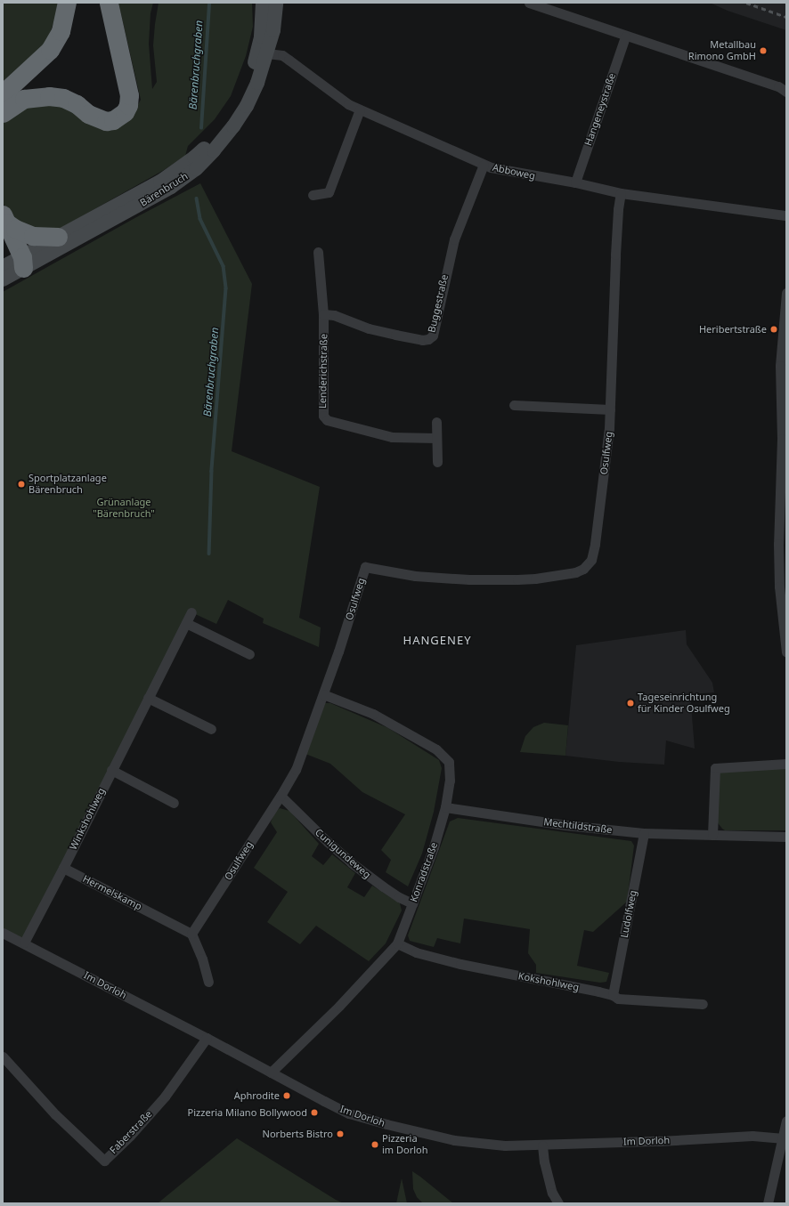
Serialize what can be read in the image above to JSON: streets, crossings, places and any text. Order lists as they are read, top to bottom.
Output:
{
  "streets": {
    "main road": ["Bärenbruch"],
    "street": [
      "Hangeneystraße",
      "Abboweg",
      "Buggestraße",
      "Lenderichstraße",
      "Osulfweg",
      "Winkshohlweg",
      "Mechtildstraße",
      "Cunigundeweg",
      "Konradstraße",
      "Hermelskamp",
      "Ludolfweg",
      "Kokshohlweg",
      "Im Dorloh",
      "Faberstraße"
    ]
  },
  "crossings": [
    ["Hangeneystraße", "Abboweg"],
    ["Abboweg", "Bärenbruch"],
    ["Abboweg", "Buggestraße"],
    ["Abboweg", "Osulfweg"],
    ["Buggestraße", "Lenderichstraße"],
    ["Osulfweg", "Cunigundeweg"],
    ["Osulfweg", "Konradstraße"],
    ["Osulfweg", "Hermelskamp"],
    ["Winkshohlweg", "Hermelskamp"],
    ["Mechtildstraße", "Konradstraße"],
    ["Mechtildstraße", "Ludolfweg"],
    ["Cunigundeweg", "Konradstraße"],
    ["Konradstraße", "Kokshohlweg"],
    ["Konradstraße", "Im Dorloh"],
    ["Ludolfweg", "Kokshohlweg"],
    ["Im Dorloh", "Faberstraße"]
  ],
  "districts": ["HANGENEY"],
  "water": ["Bärenbruchgraben"],
  "parks": ["Grünanlage \"Bärenbruch\""],
  "places": [
    "Metallbau Rimono GmbH",
    "Heribertstraße",
    "Sportplatzanlage Bärenbruch",
    "Tageseinrichtung für Kinder Osulfweg",
    "Aphrodite",
    "Pizzeria Milano Bollywood",
    "Norberts Bistro",
    "Pizzeria im Dorloh"
  ]
}
